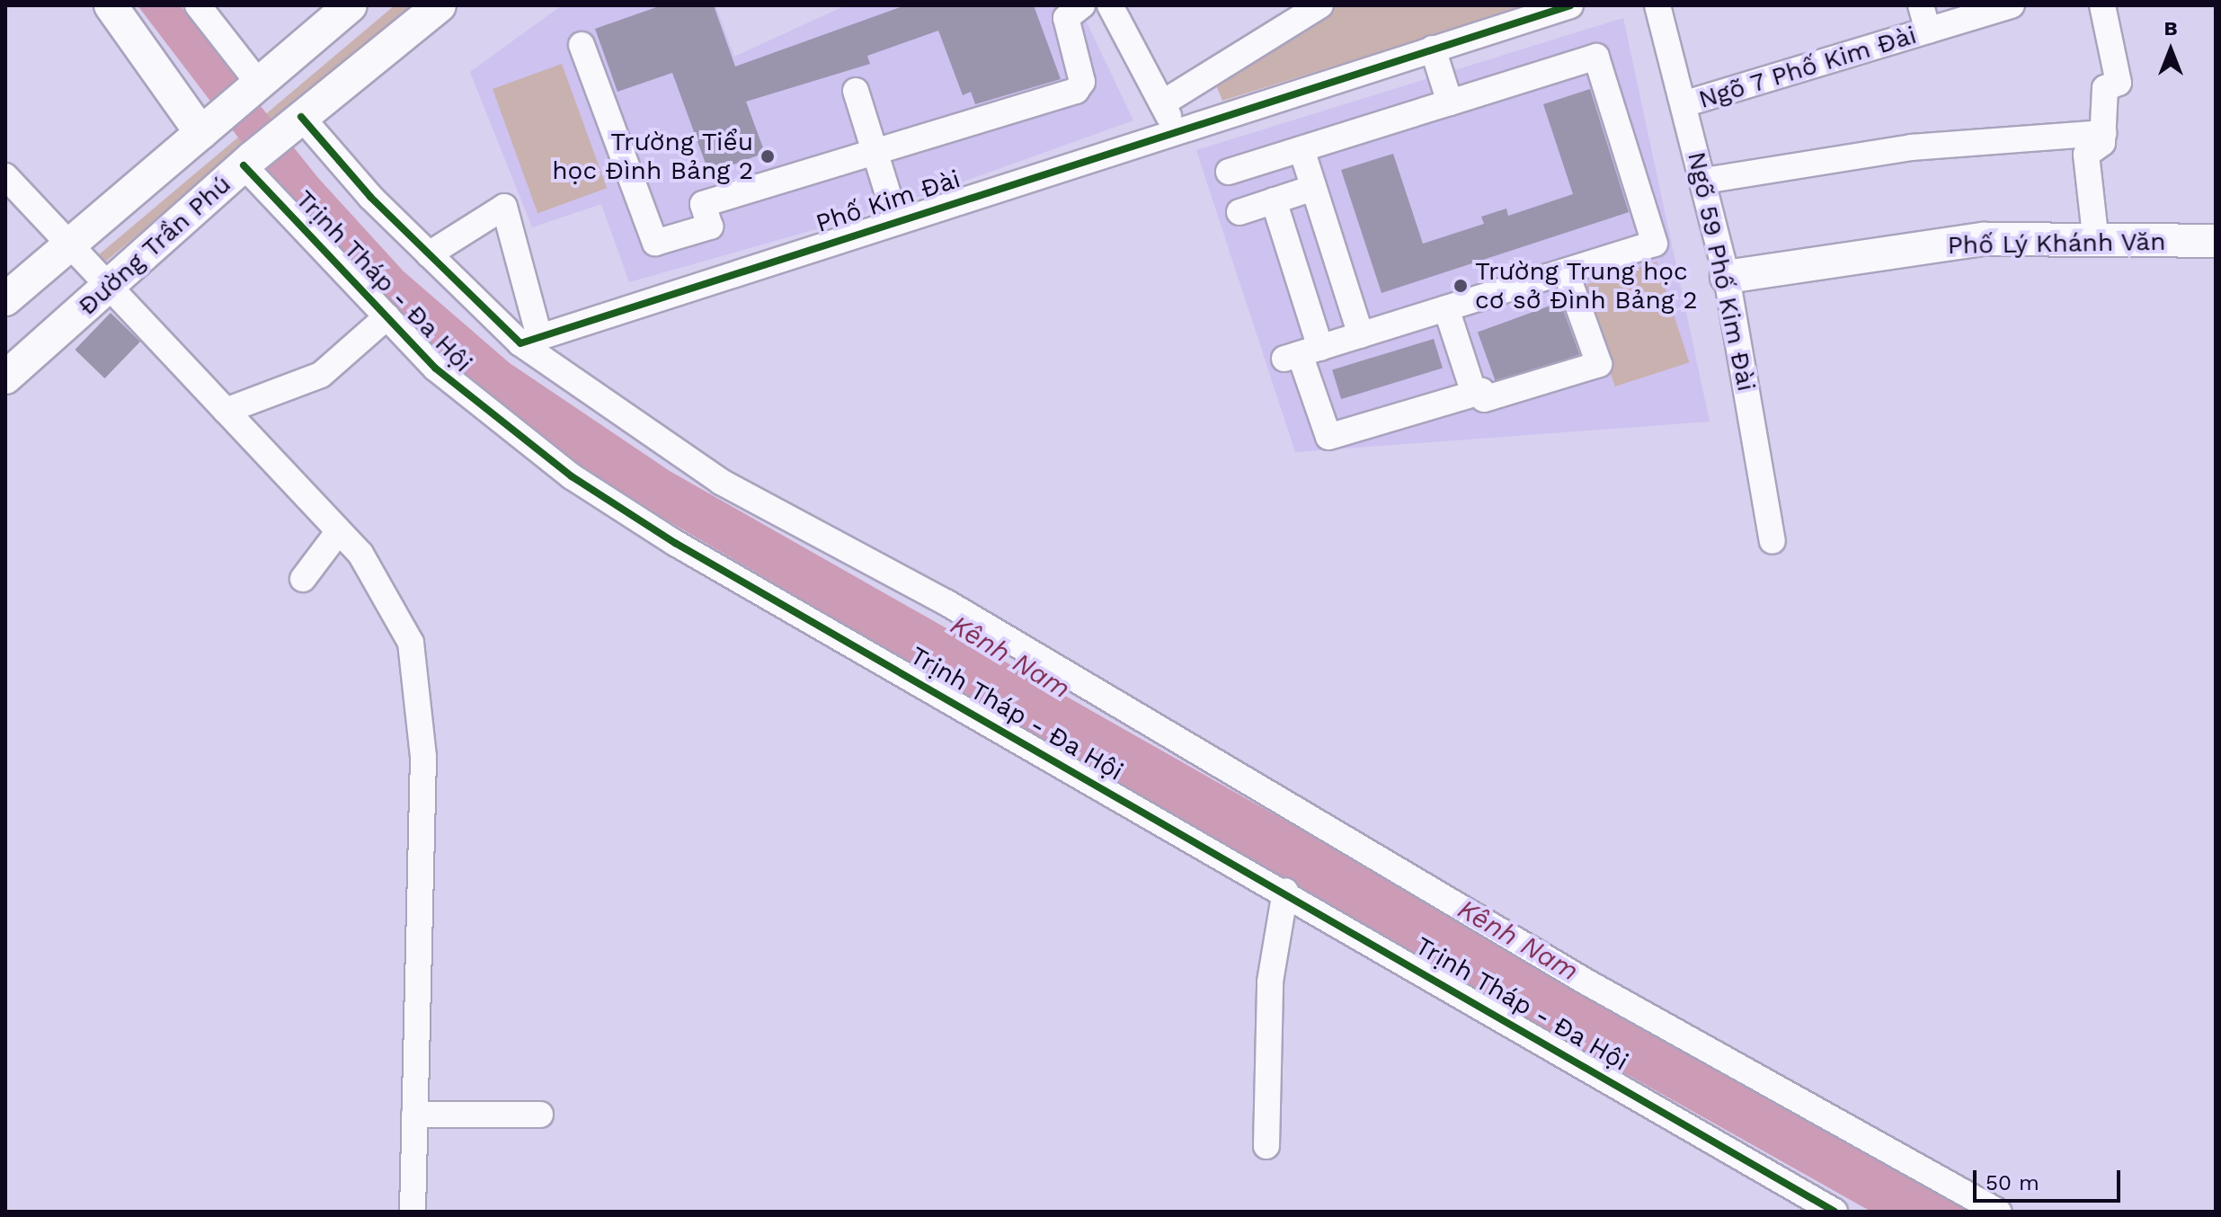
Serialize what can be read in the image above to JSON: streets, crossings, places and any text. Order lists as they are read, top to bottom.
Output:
{
  "streets": {
    "main road": ["Phố Lý Khánh Văn", "Đường Trần Phú"],
    "street": [
      "Ngõ 7 Phố Kim Đài",
      "Phố Kim Đài",
      "Ngõ 59 Phố Kim Đài",
      "Trịnh Tháp - Đa Hội"
    ]
  },
  "crossings": [
    ["Ngõ 7 Phố Kim Đài", "Ngõ 59 Phố Kim Đài"],
    ["Phố Lý Khánh Văn", "Ngõ 59 Phố Kim Đài"],
    ["Đường Trần Phú", "Trịnh Tháp - Đa Hội"]
  ],
  "water": ["Kênh Nam"],
  "places": ["Trường Tiểu học Đình Bảng 2", "Trường Trung học cơ sở Đình Bảng 2"],
  "scale_bar": "50 m",
  "north": "top"
}
